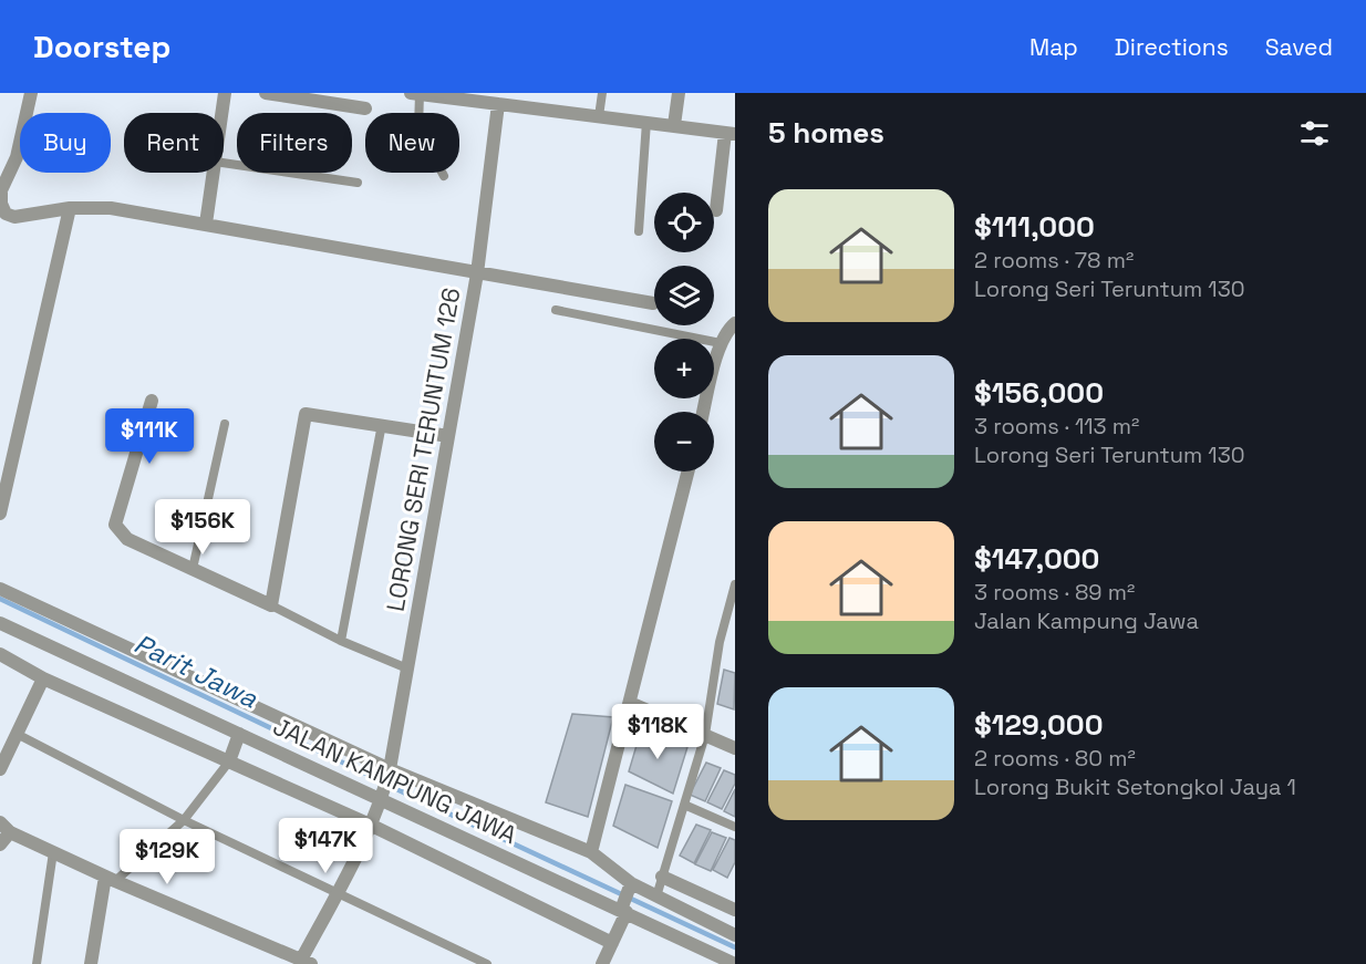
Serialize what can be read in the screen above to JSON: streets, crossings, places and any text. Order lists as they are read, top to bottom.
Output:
{
  "streets": {
    "street": ["LORONG SERI TERUNTUM 126", "JALAN KAMPUNG JAWA"]
  },
  "crossings": [
    ["LORONG SERI TERUNTUM 126", "JALAN KAMPUNG JAWA"]
  ],
  "water": ["Parit Jawa"],
  "page": {
    "header": "Doorstep",
    "nav": ["Map", "Directions", "Saved"],
    "heading": "5 homes",
    "chip": [
      "Buy",
      "Rent",
      "Filters",
      "New"
    ],
    "list": [
      {
        "name": "$111,000",
        "note": "2 rooms · 78 m² · Lorong Seri Teruntum 130"
      },
      {
        "name": "$156,000",
        "note": "3 rooms · 113 m² · Lorong Seri Teruntum 130"
      },
      {
        "name": "$147,000",
        "note": "3 rooms · 89 m² · Jalan Kampung Jawa"
      },
      {
        "name": "$129,000",
        "note": "2 rooms · 80 m² · Lorong Bukit Setongkol Jaya 1"
      }
    ],
    "map_buttons": ["+", "−"],
    "price": [
      "$111K",
      "$156K",
      "$118K",
      "$147K",
      "$129K"
    ]
  }
}
